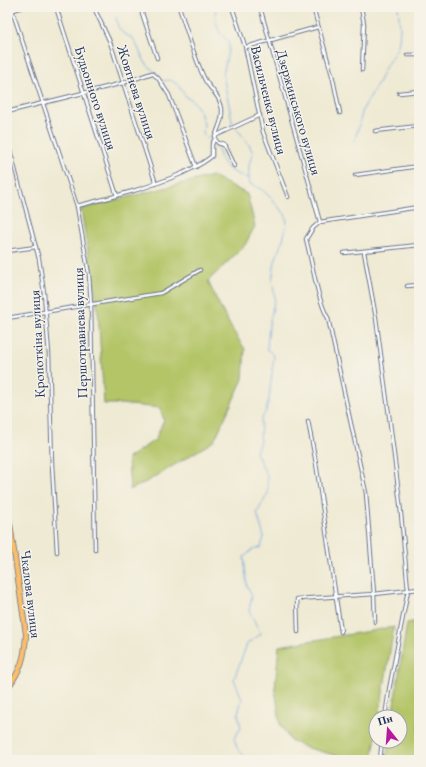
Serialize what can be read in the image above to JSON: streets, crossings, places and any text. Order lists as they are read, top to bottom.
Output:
{
  "streets": {
    "main road": ["Чкалова вулиця"],
    "street": [
      "Жовтнева вулиця",
      "Будьонного вулиця",
      "Васильченка вулиця",
      "Дзержинського вулиця",
      "Першотравнева вулиця",
      "Кропоткіна вулиця"
    ]
  },
  "north": "top"
}
